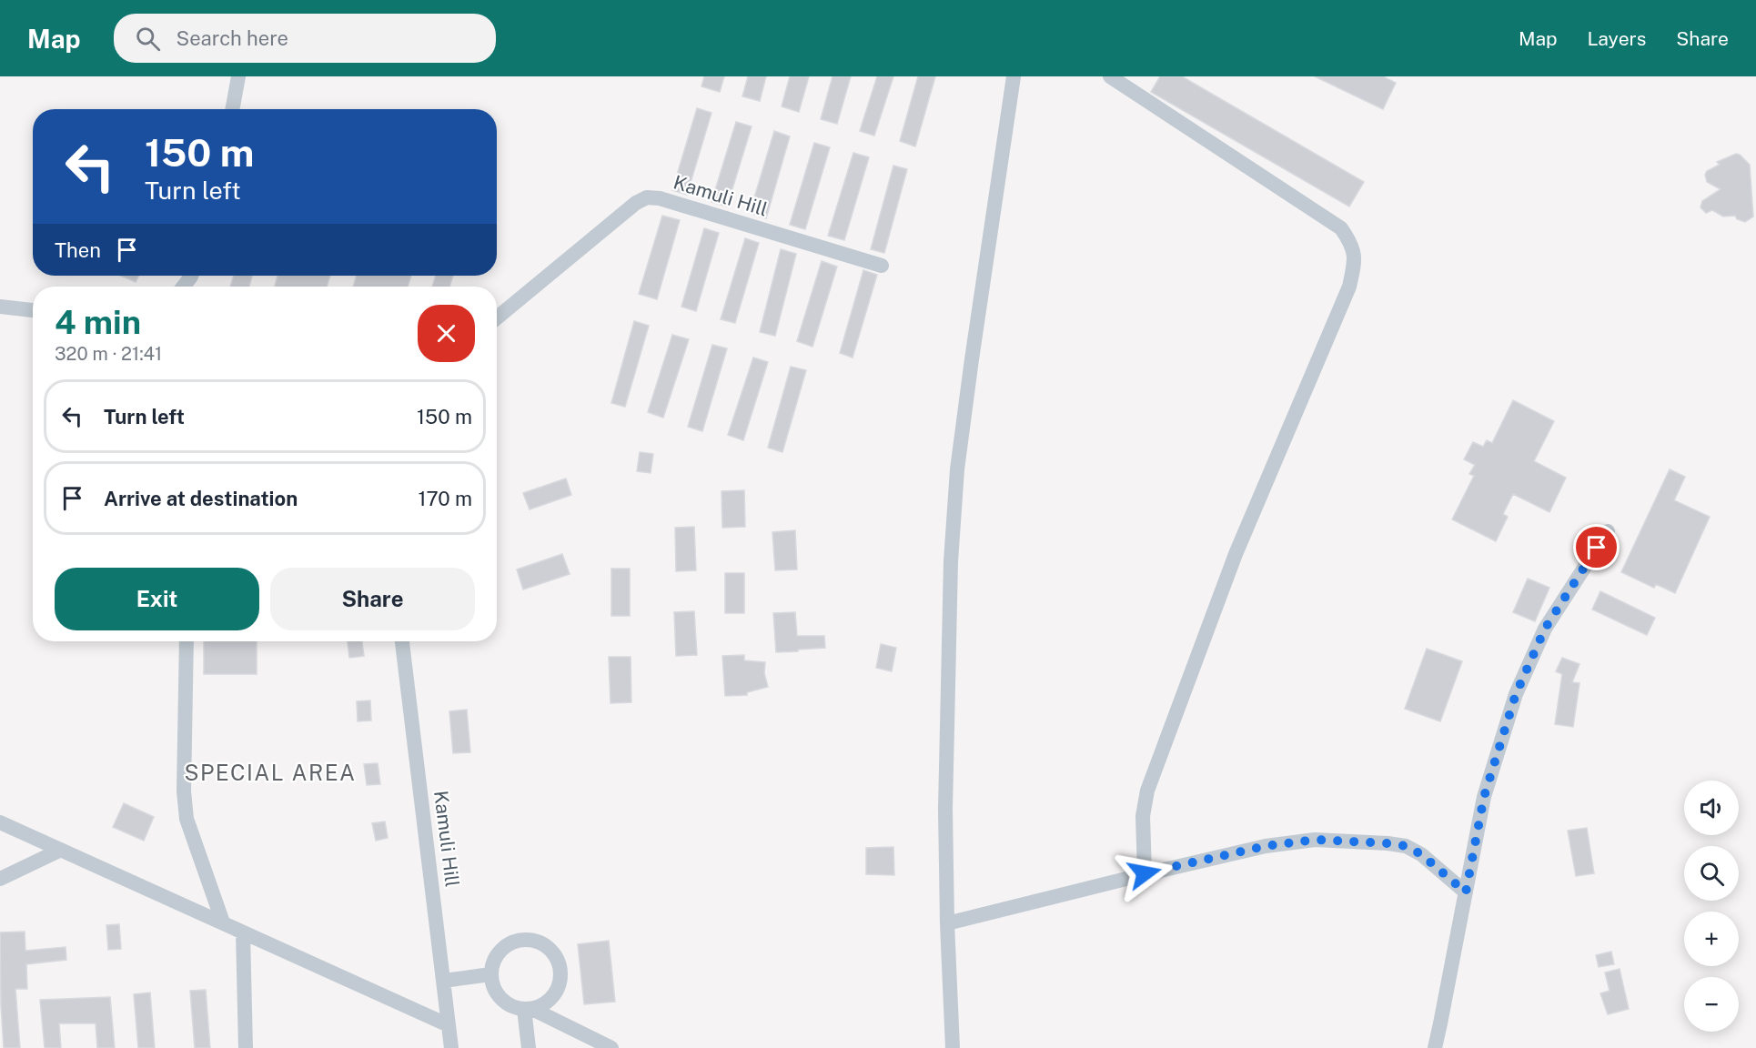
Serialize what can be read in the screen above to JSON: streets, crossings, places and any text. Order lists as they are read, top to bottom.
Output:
{
  "streets": {
    "street": ["Kamuli Hill"]
  },
  "districts": ["SPECIAL AREA"],
  "page": {
    "header": "Map",
    "search": "Search here",
    "nav": ["Map", "Layers", "Share"],
    "turn": ["150 m", "Turn left"],
    "then": "Then",
    "heading": ["4 min", "320 m · 21:41"],
    "list": [
      {
        "name": "Turn left",
        "value": "150 m"
      },
      {
        "name": "Arrive at destination",
        "value": "170 m"
      }
    ],
    "buttons": ["Exit", "Share"],
    "map_buttons": ["+", "−"]
  }
}
